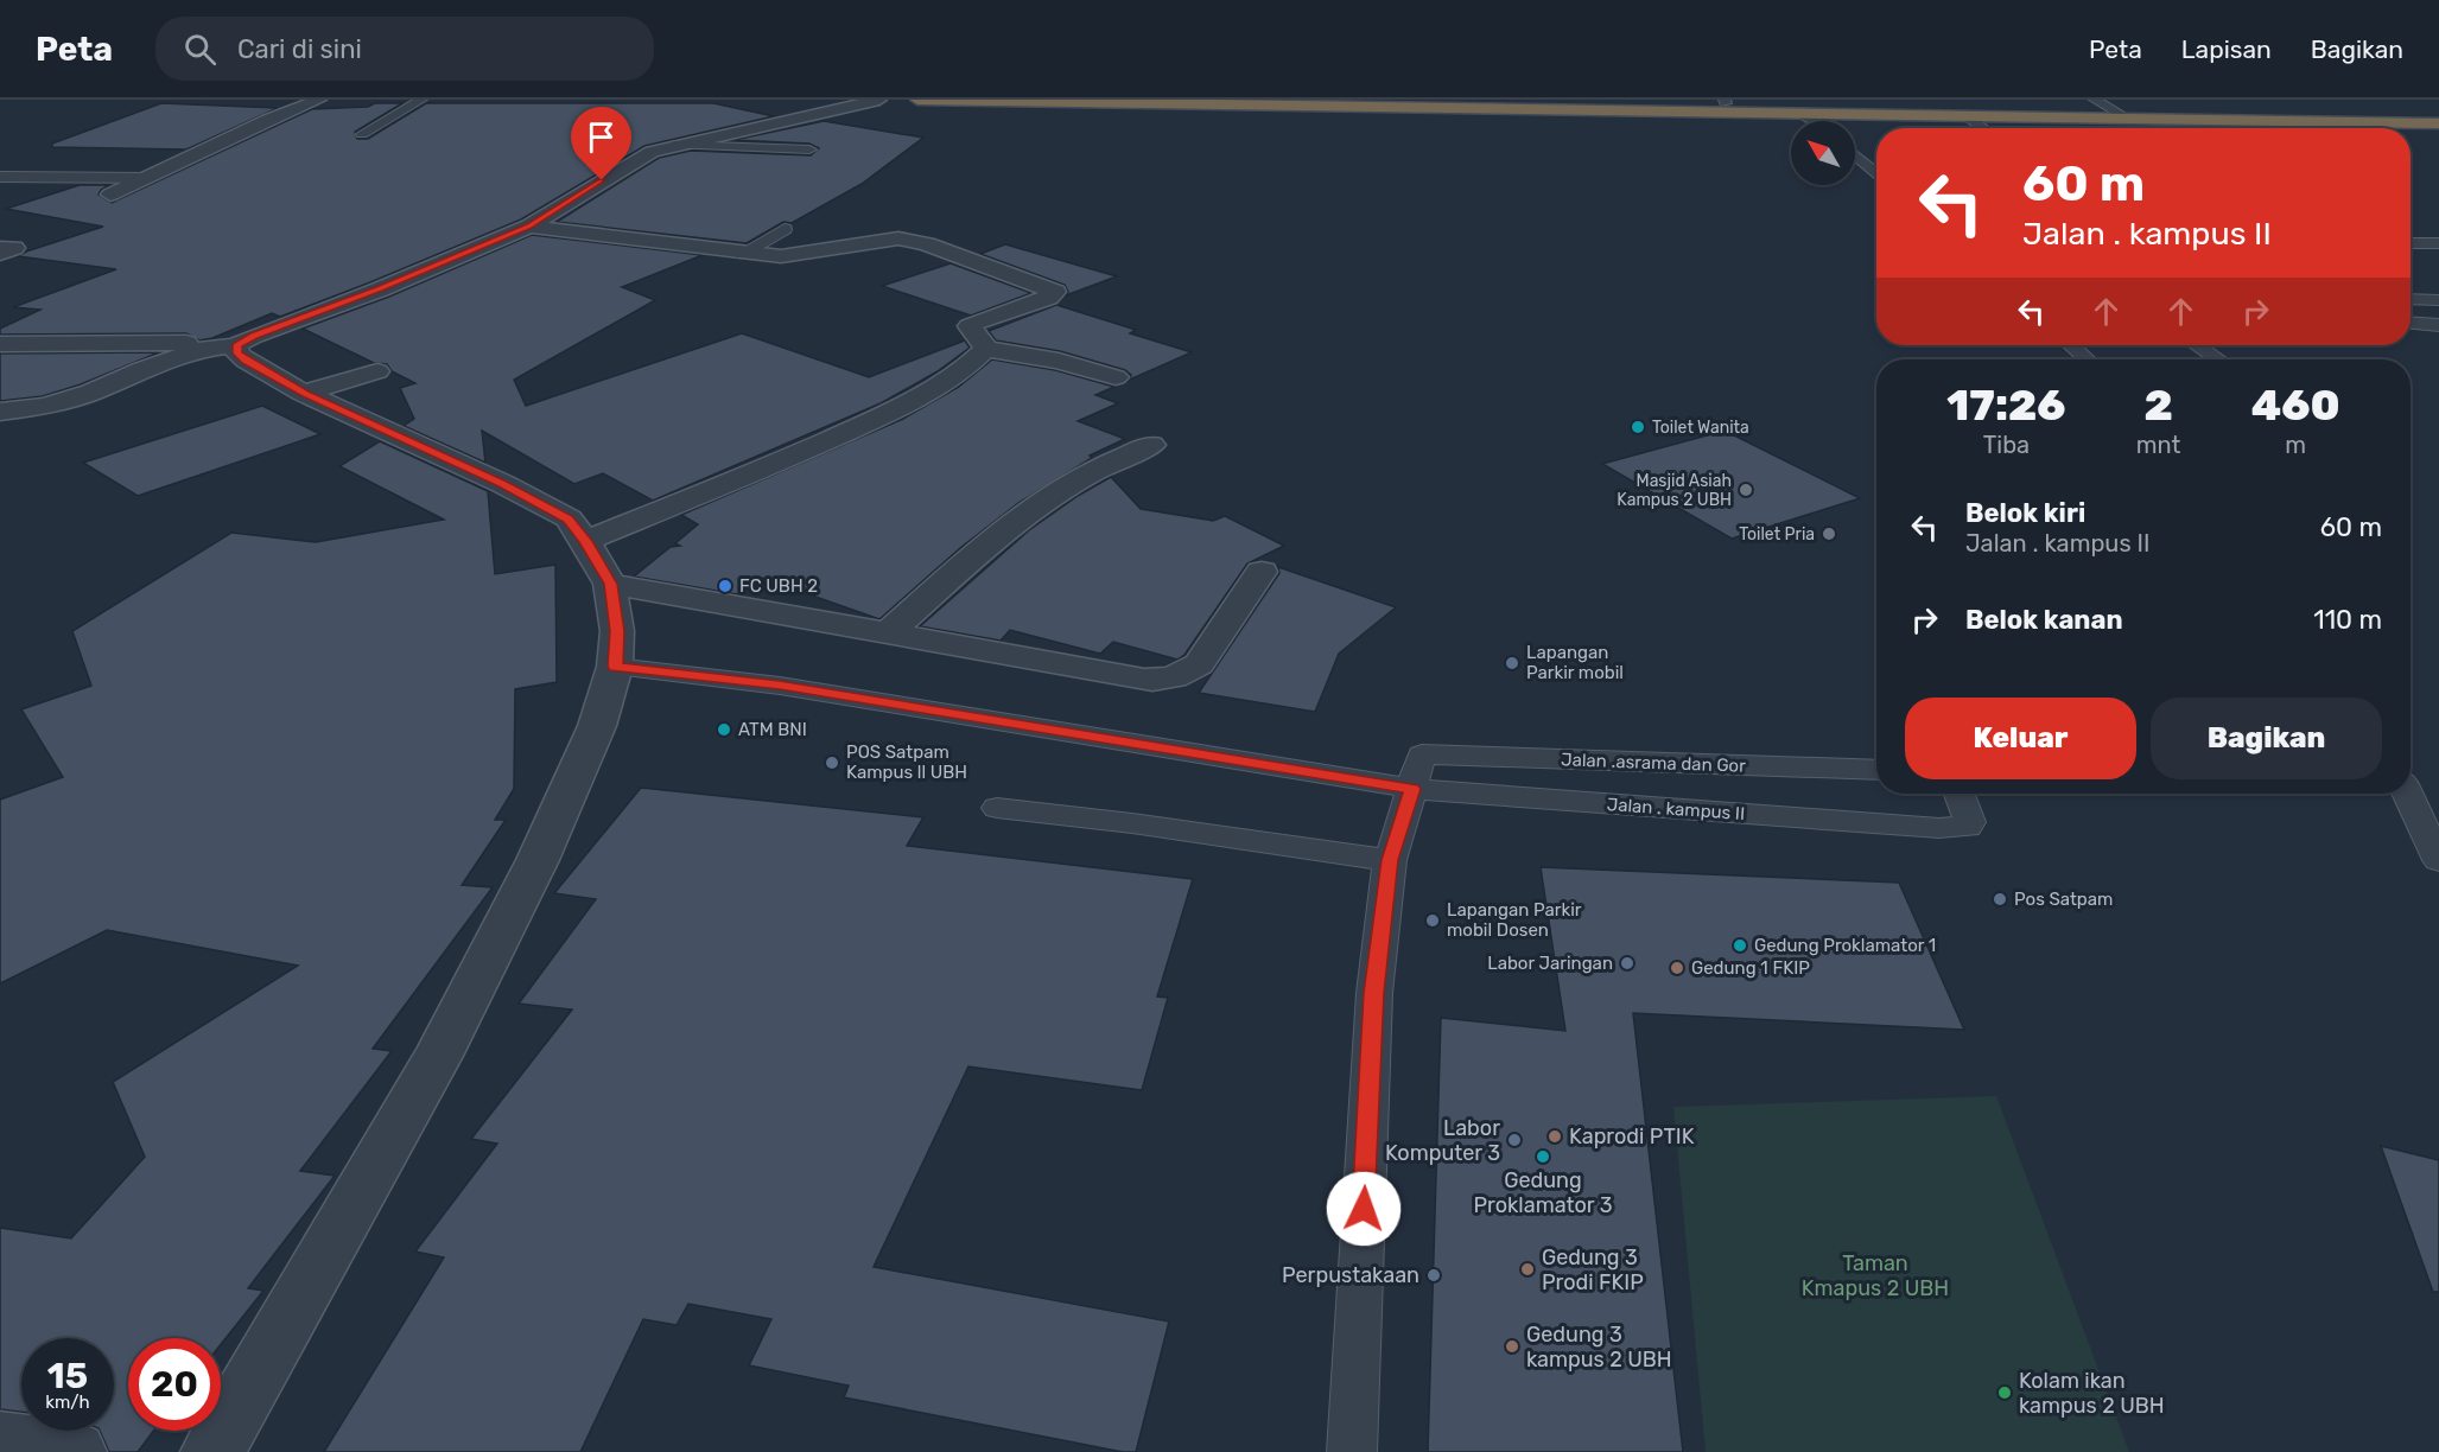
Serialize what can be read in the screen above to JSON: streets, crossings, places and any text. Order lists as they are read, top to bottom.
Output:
{
  "streets": {
    "lane": ["Jalan .asrama dan Gor", "Jalan . kampus II"]
  },
  "crossings": [
    ["Jalan .asrama dan Gor", "Jalan . kampus II"]
  ],
  "parks": ["Taman Kmapus 2 UBH"],
  "places": [
    "Toilet Wanita",
    "Masjid Asiah Kampus 2 UBH",
    "Toilet Pria",
    "FC UBH 2",
    "Lapangan Parkir mobil",
    "ATM BNI",
    "POS Satpam Kampus ll UBH",
    "Pos Satpam",
    "Lapangan Parkir mobil Dosen",
    "Gedung Proklamator 1",
    "Labor Jaringan",
    "Gedung 1 FKIP",
    "Kaprodi PTIK",
    "Labor Komputer 3",
    "Gedung Proklamator 3",
    "Gedung 3 Prodi FKIP",
    "Perpustakaan",
    "Gedung 3 kampus 2 UBH",
    "Kolam ikan kampus 2 UBH"
  ],
  "north": "top left",
  "page": {
    "header": "Peta",
    "search": "Cari di sini",
    "nav": ["Peta", "Lapisan", "Bagikan"],
    "turn": ["60 m", "Jalan . kampus II"],
    "eta": [
      "17:26",
      "Tiba",
      "2",
      "mnt",
      "460",
      "m"
    ],
    "list": [
      {
        "name": "Belok kiri",
        "note": "Jalan . kampus II",
        "value": "60 m"
      },
      {
        "name": "Belok kanan",
        "value": "110 m"
      }
    ],
    "buttons": ["Keluar", "Bagikan"],
    "speed": "15 km/h",
    "limit": "20"
  }
}
